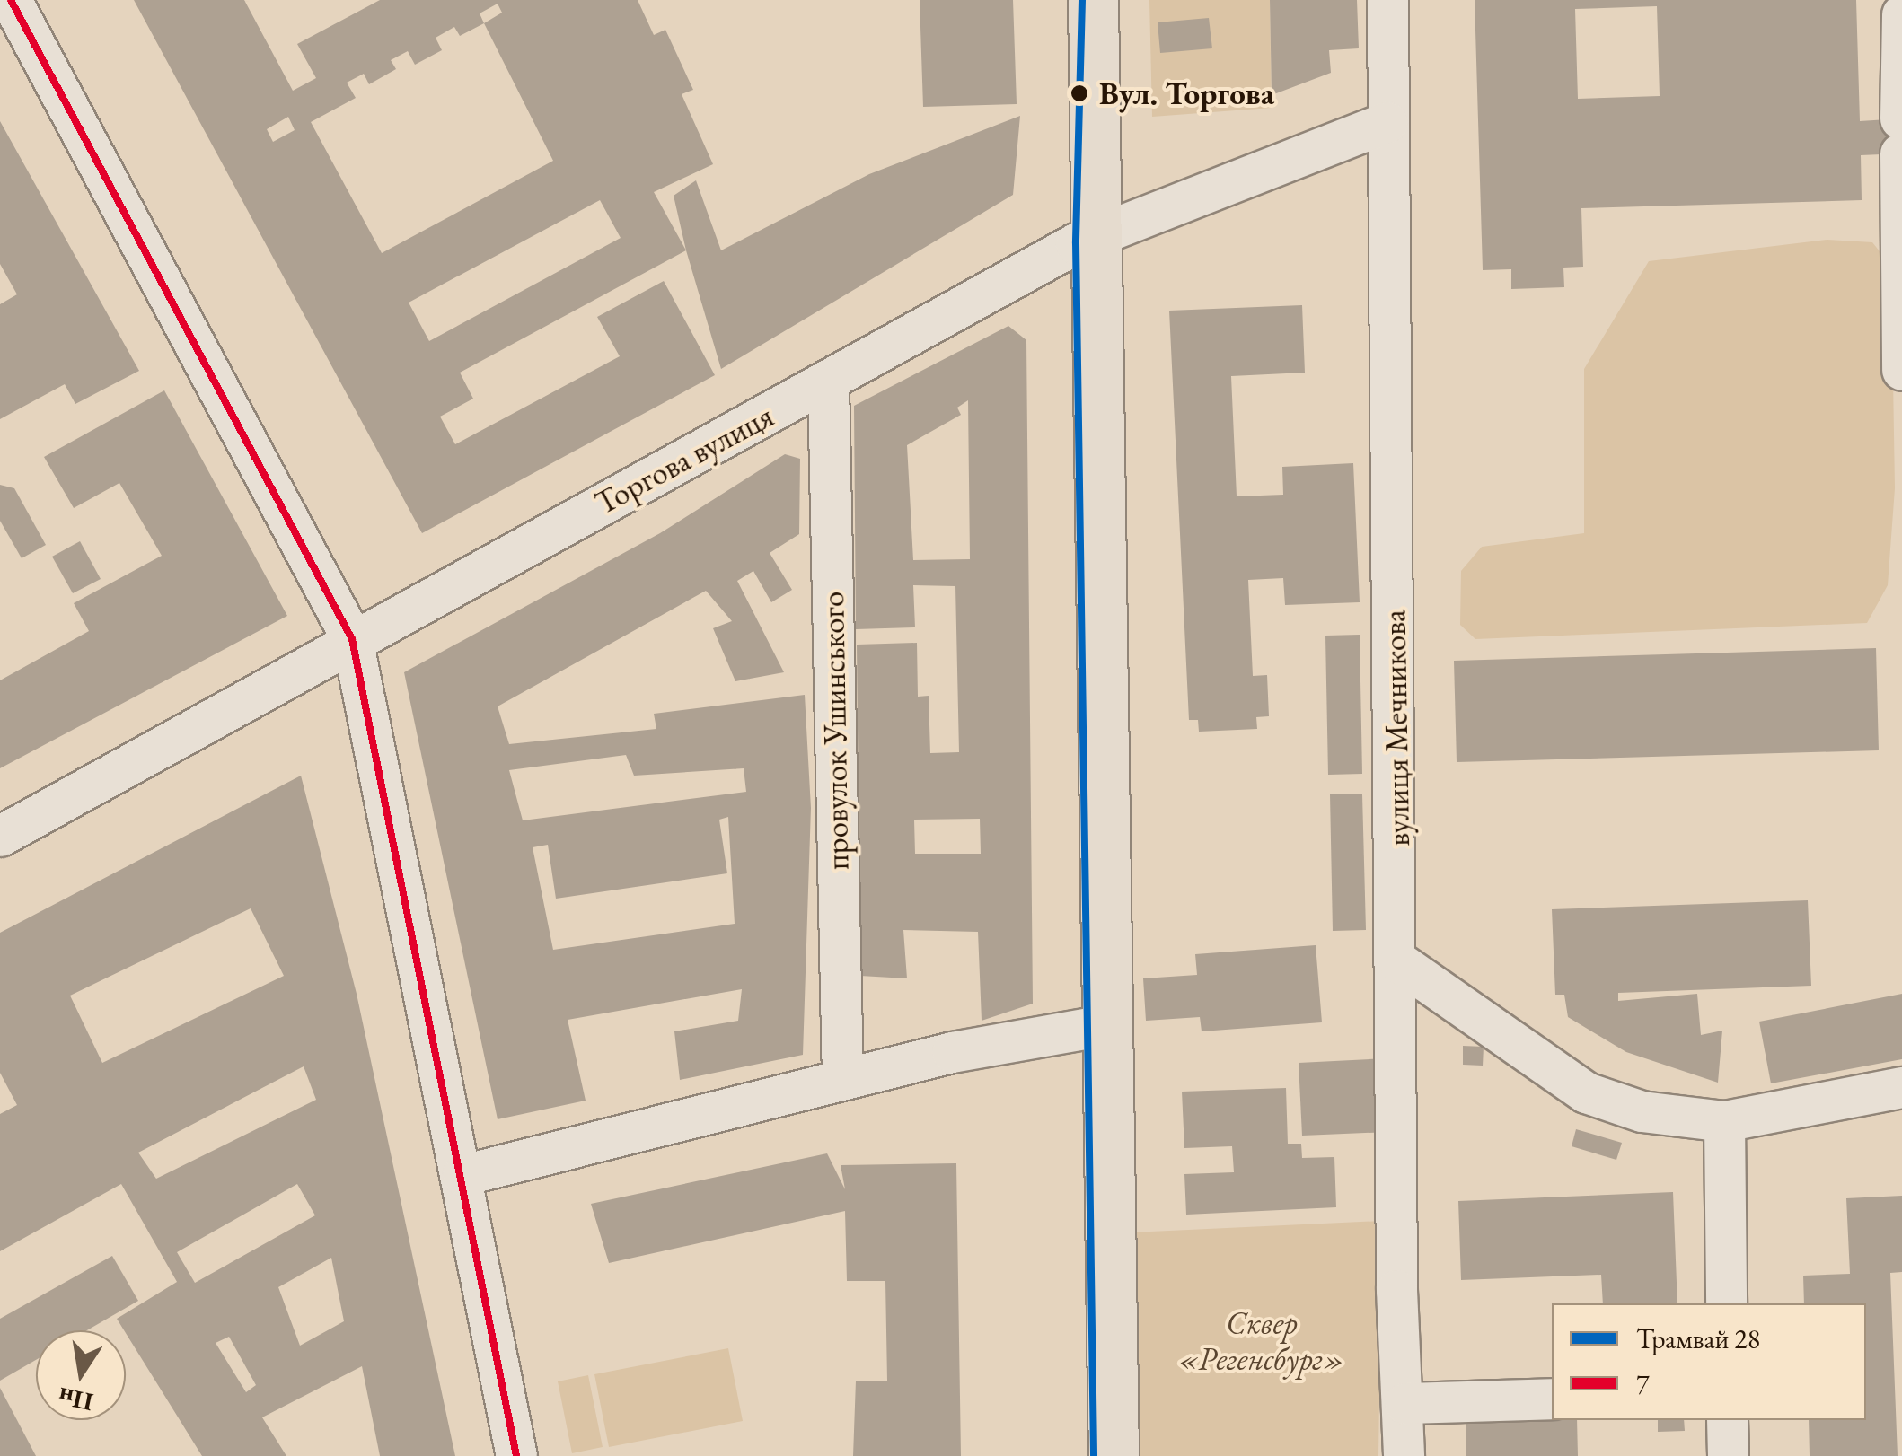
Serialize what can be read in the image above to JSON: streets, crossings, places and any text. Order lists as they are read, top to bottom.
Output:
{
  "streets": {
    "street": ["Торгова вулиця", "вулиця Мечникова", "провулок Ушинського"]
  },
  "crossings": [
    ["Торгова вулиця", "вулиця Мечникова"],
    ["Торгова вулиця", "провулок Ушинського"]
  ],
  "parks": ["Сквер «Регенсбург»"],
  "places": ["Вул. Торгова"],
  "lines": ["tram line 28", "transit line 7"],
  "legend": ["Трамвай 28", "7"],
  "north": "bottom"
}
